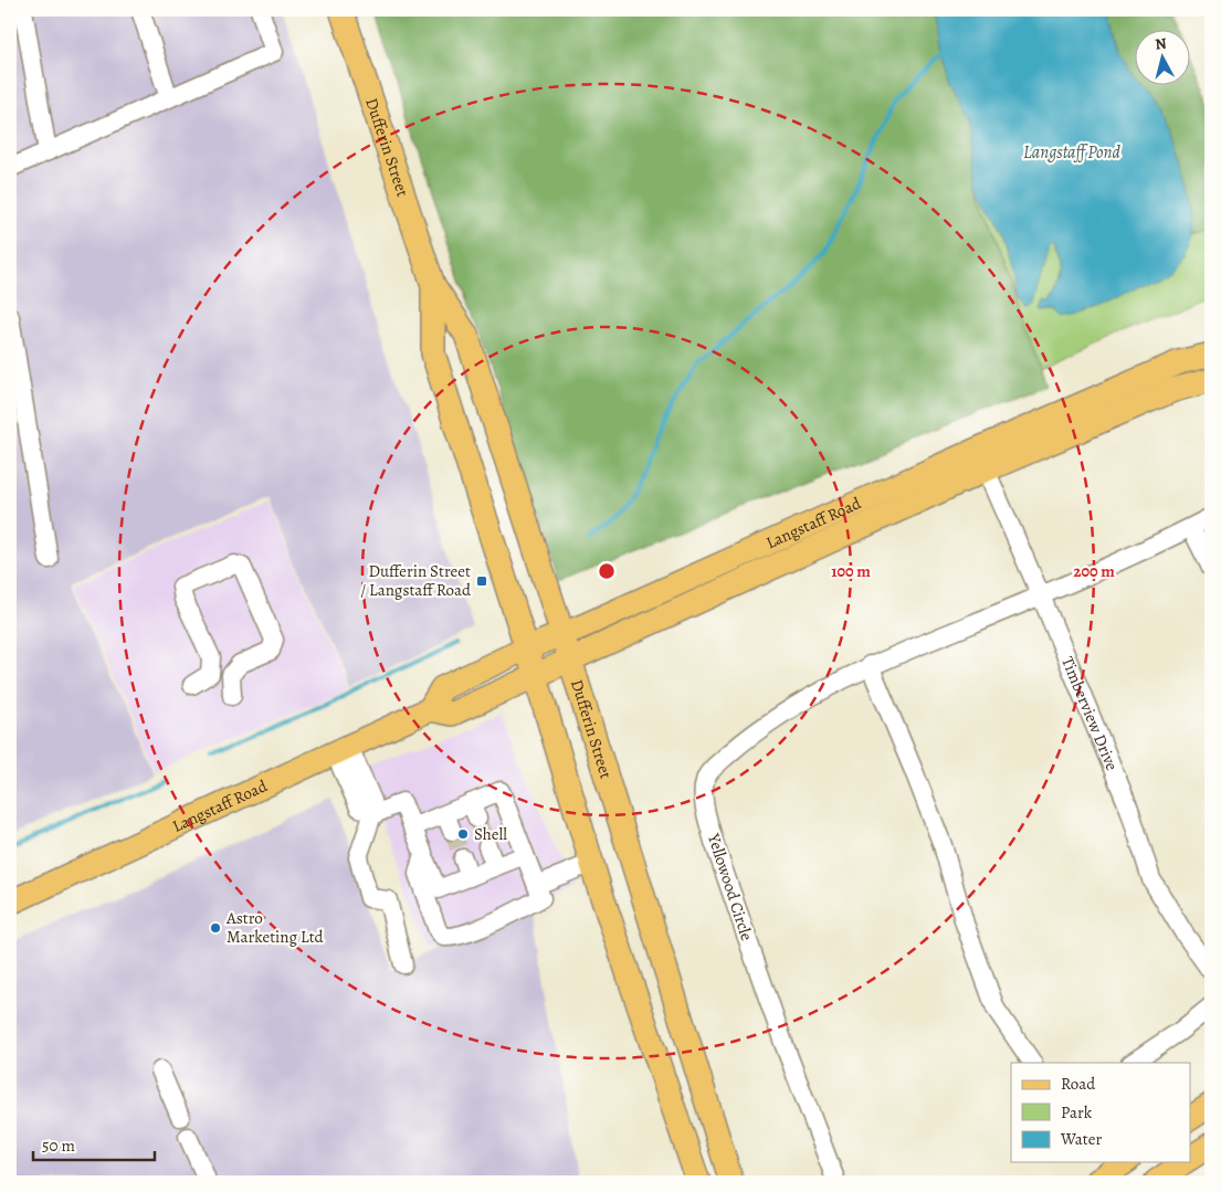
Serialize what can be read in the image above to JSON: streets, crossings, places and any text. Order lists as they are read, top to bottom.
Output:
{
  "streets": {
    "main road": ["Dufferin Street", "Langstaff Road"],
    "street": ["Timberview Drive", "Yellowood Circle"]
  },
  "crossings": [
    ["Dufferin Street", "Langstaff Road"],
    ["Langstaff Road", "Timberview Drive"],
    ["Timberview Drive", "Yellowood Circle"]
  ],
  "water": ["Langstaff Pond"],
  "places": {
    "transit": ["Dufferin Street / Langstaff Road"],
    "other": ["Shell", "Astro Marketing Ltd"]
  },
  "legend": ["Road", "Park", "Water"],
  "scale_bar": "50 m",
  "north": "top",
  "rings": ["100 m", "200 m"]
}
